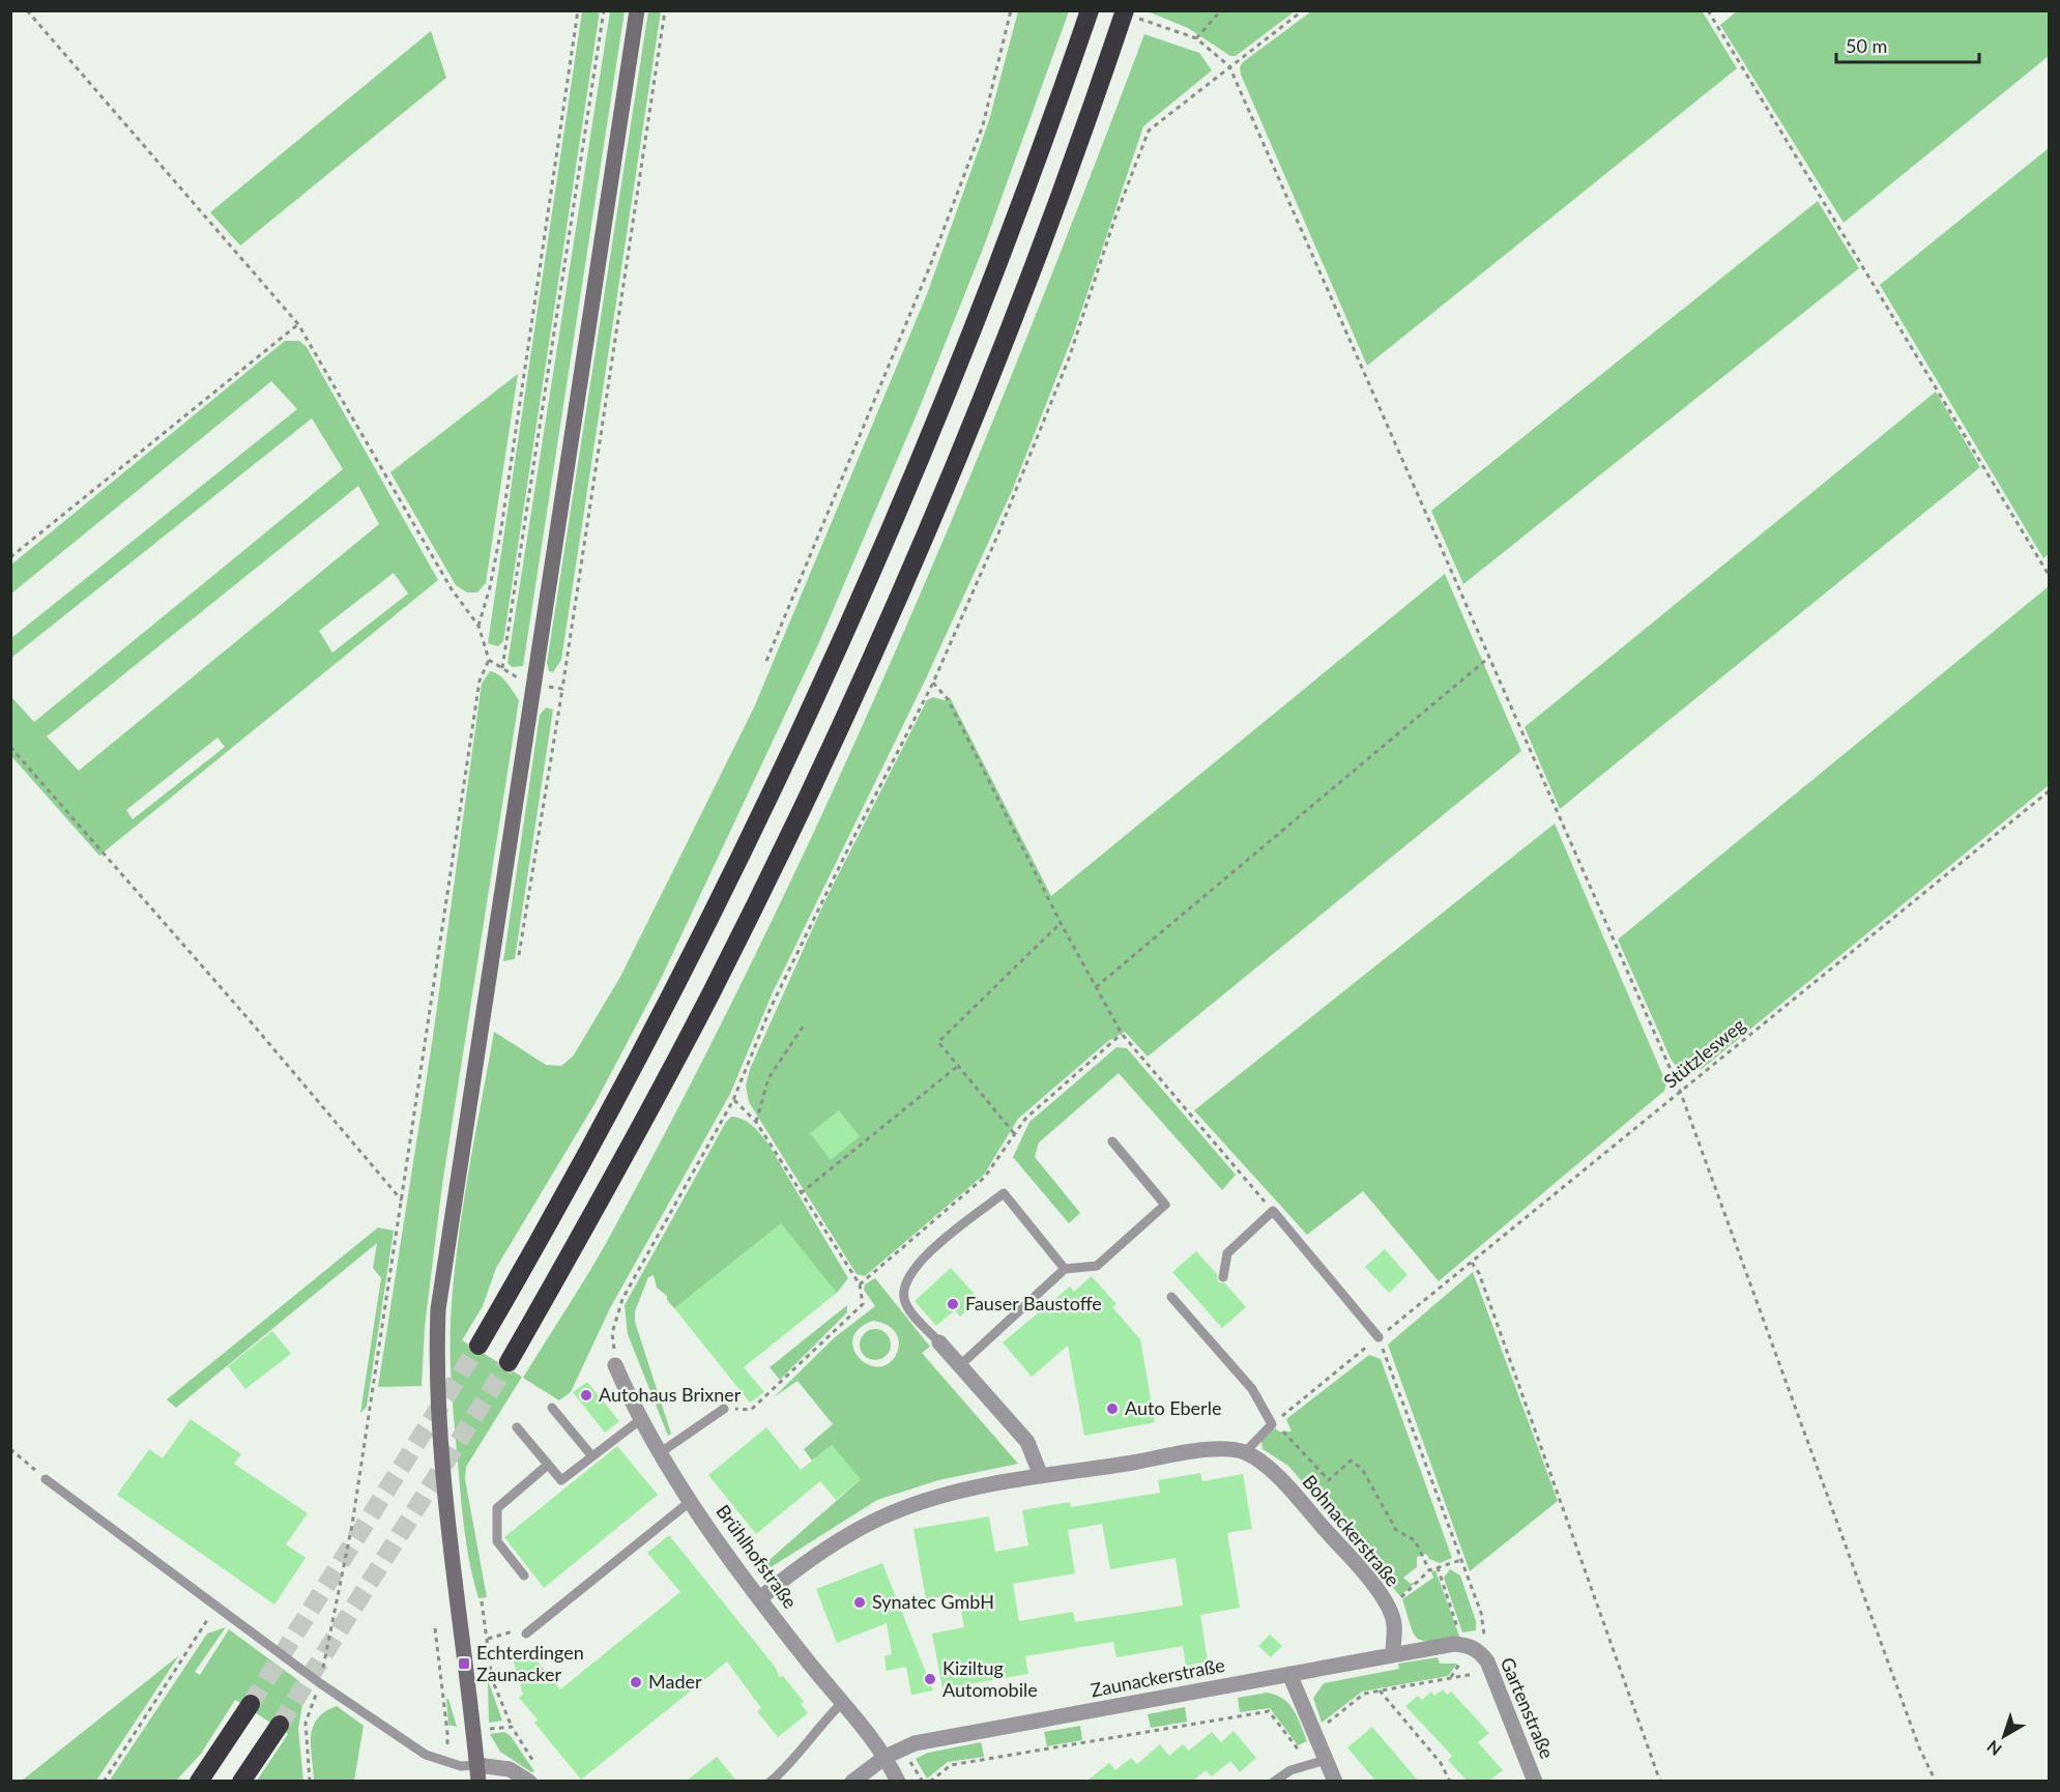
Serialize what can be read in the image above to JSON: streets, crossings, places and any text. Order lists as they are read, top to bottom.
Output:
{
  "streets": {
    "street": [
      "Bohnackerstraße",
      "Brühlhofstraße",
      "Zaunackerstraße",
      "Gartenstraße"
    ],
    "path": ["Stützlesweg"]
  },
  "crossings": [
    ["Bohnackerstraße", "Zaunackerstraße"],
    ["Brühlhofstraße", "Zaunackerstraße"],
    ["Zaunackerstraße", "Gartenstraße"]
  ],
  "places": {
    "other": [
      "Fauser Baustoffe",
      "Autohaus Brixner",
      "Auto Eberle",
      "Synatec GmbH",
      "Kiziltug Automobile",
      "Mader"
    ],
    "transit": ["Echterdingen Zaunacker"]
  },
  "scale_bar": "50 m",
  "north": "bottom left"
}
